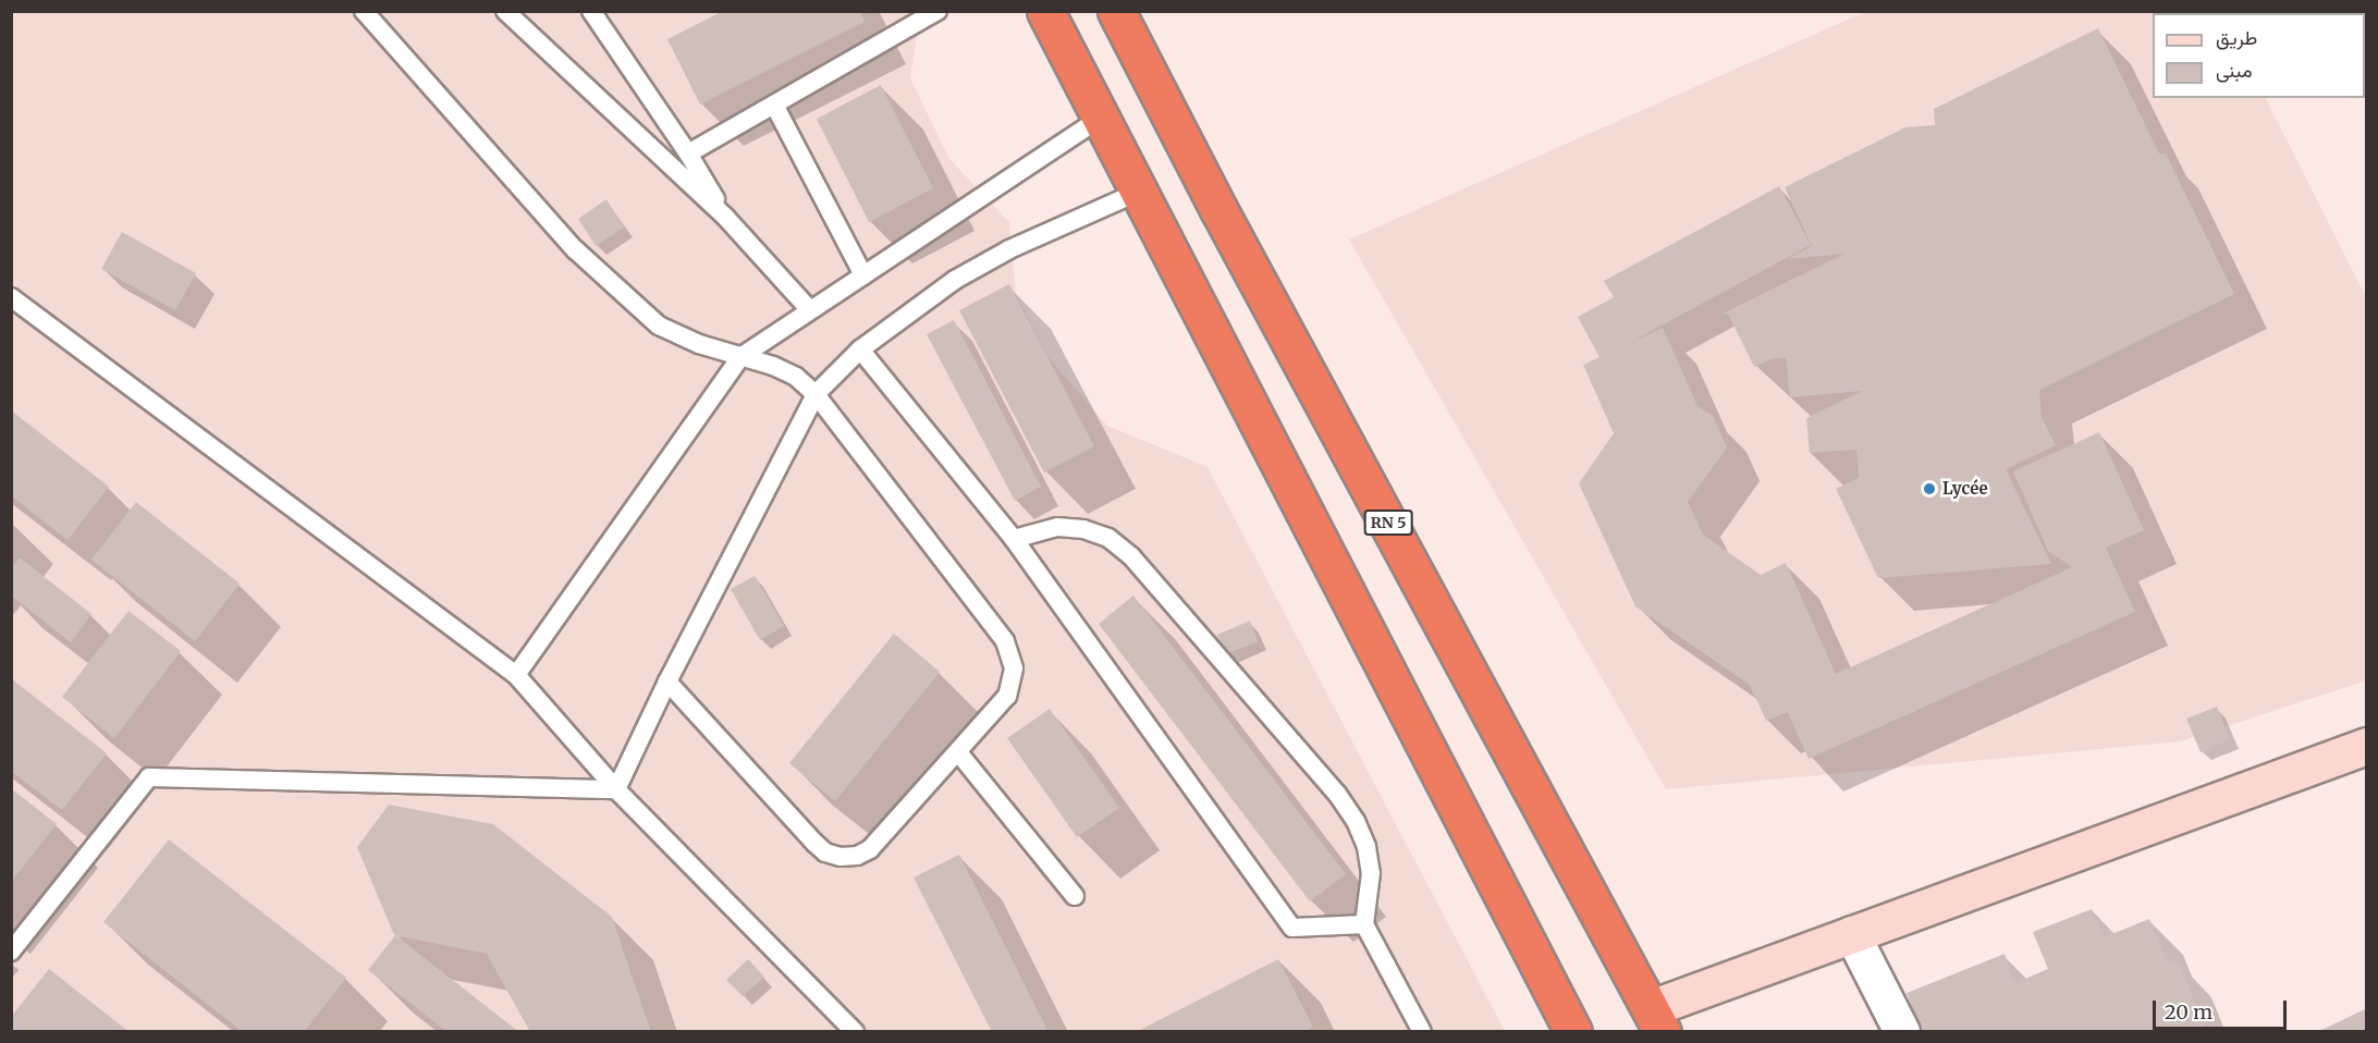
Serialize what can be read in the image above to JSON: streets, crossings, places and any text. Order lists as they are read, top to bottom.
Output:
{
  "streets": {
    "highway": ["RN 5"]
  },
  "places": ["Lycée"],
  "legend": ["طريق", "مبنى"],
  "scale_bar": "20 m"
}
